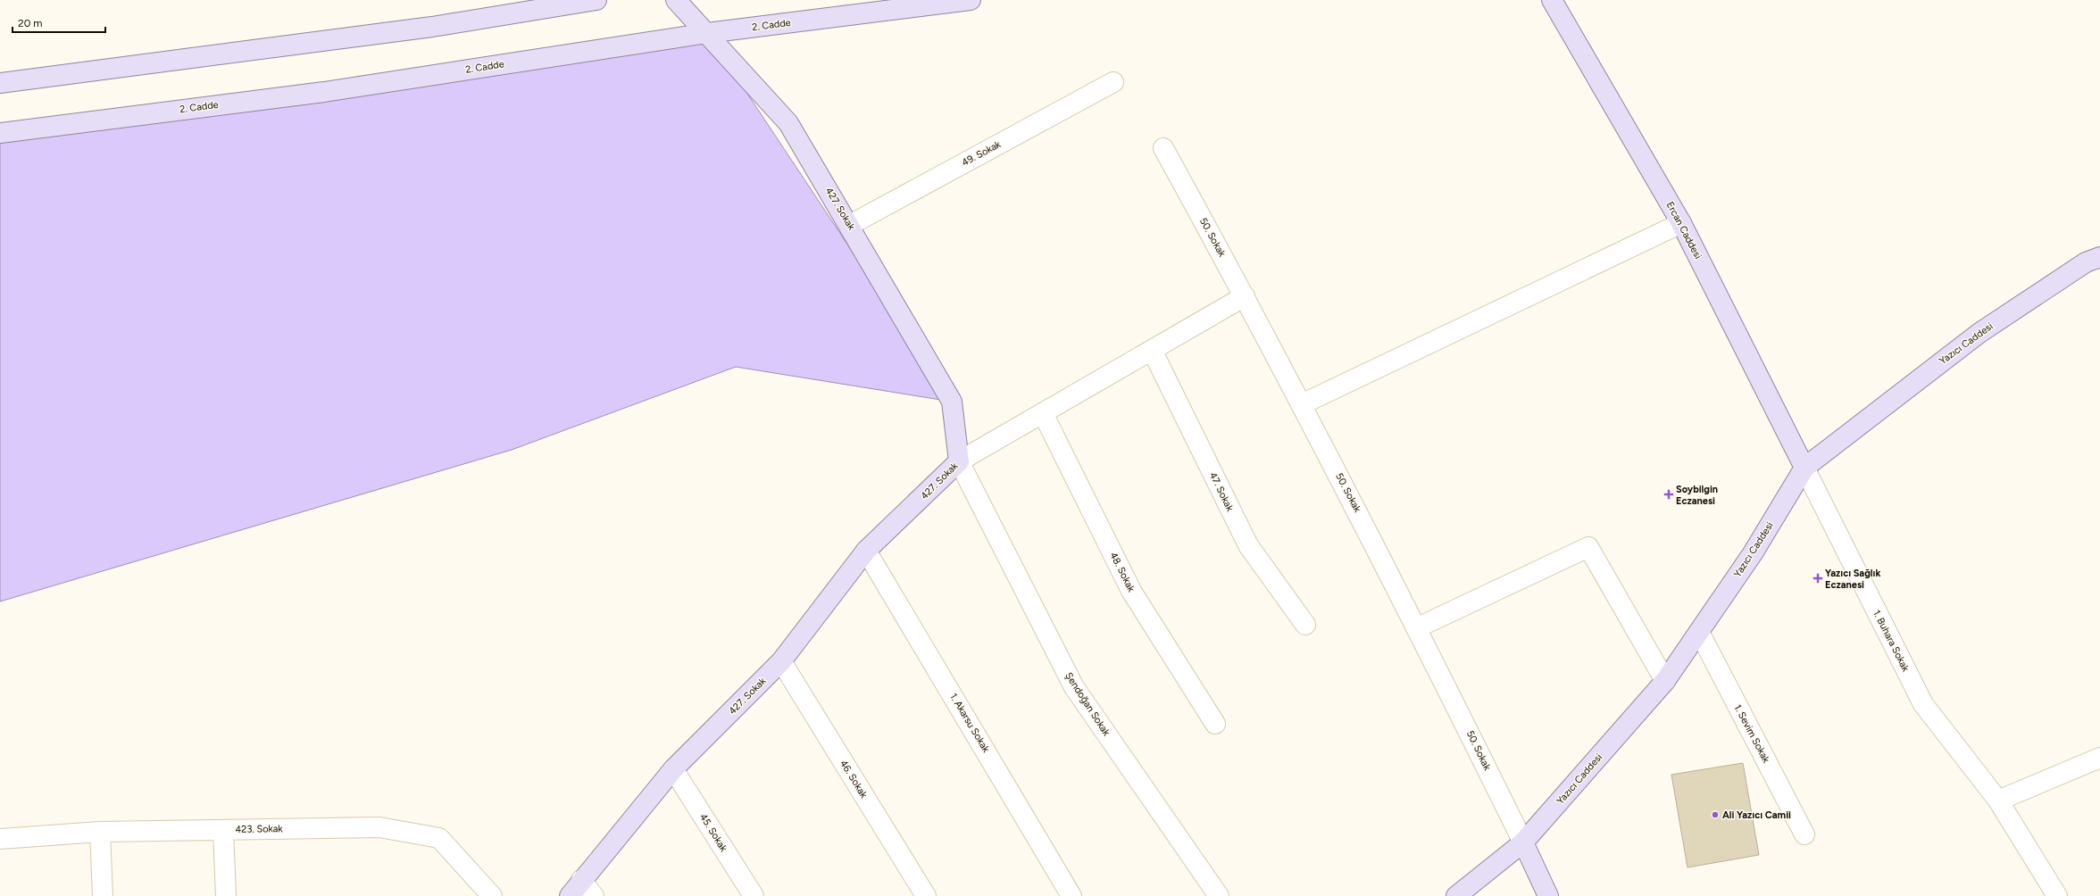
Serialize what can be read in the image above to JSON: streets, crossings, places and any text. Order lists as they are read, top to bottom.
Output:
{
  "streets": {
    "main road": [
      "2. Cadde",
      "427. Sokak",
      "Ercan Caddesi",
      "Yazıcı Caddesi"
    ],
    "street": [
      "49. Sokak",
      "50. Sokak",
      "47. Sokak",
      "48. Sokak",
      "1. Buhara Sokak",
      "Şendoğan Sokak",
      "1. Akarsu Sokak",
      "1. Sevim Sokak",
      "46. Sokak",
      "423. Sokak",
      "45. Sokak"
    ]
  },
  "crossings": [
    ["2. Cadde", "427. Sokak"],
    ["49. Sokak", "427. Sokak"],
    ["427. Sokak", "Şendoğan Sokak"],
    ["427. Sokak", "1. Akarsu Sokak"],
    ["427. Sokak", "46. Sokak"],
    ["427. Sokak", "45. Sokak"],
    ["Ercan Caddesi", "Yazıcı Caddesi"],
    ["Ercan Caddesi", "1. Buhara Sokak"],
    ["50. Sokak", "Yazıcı Caddesi"],
    ["Yazıcı Caddesi", "1. Buhara Sokak"],
    ["Yazıcı Caddesi", "1. Sevim Sokak"]
  ],
  "places": {
    "health": ["Soybilgin Eczanesi", "Yazıcı Sağlık Eczanesi"],
    "other": ["Ali Yazıcı Camii"]
  },
  "scale_bar": "20 m"
}
